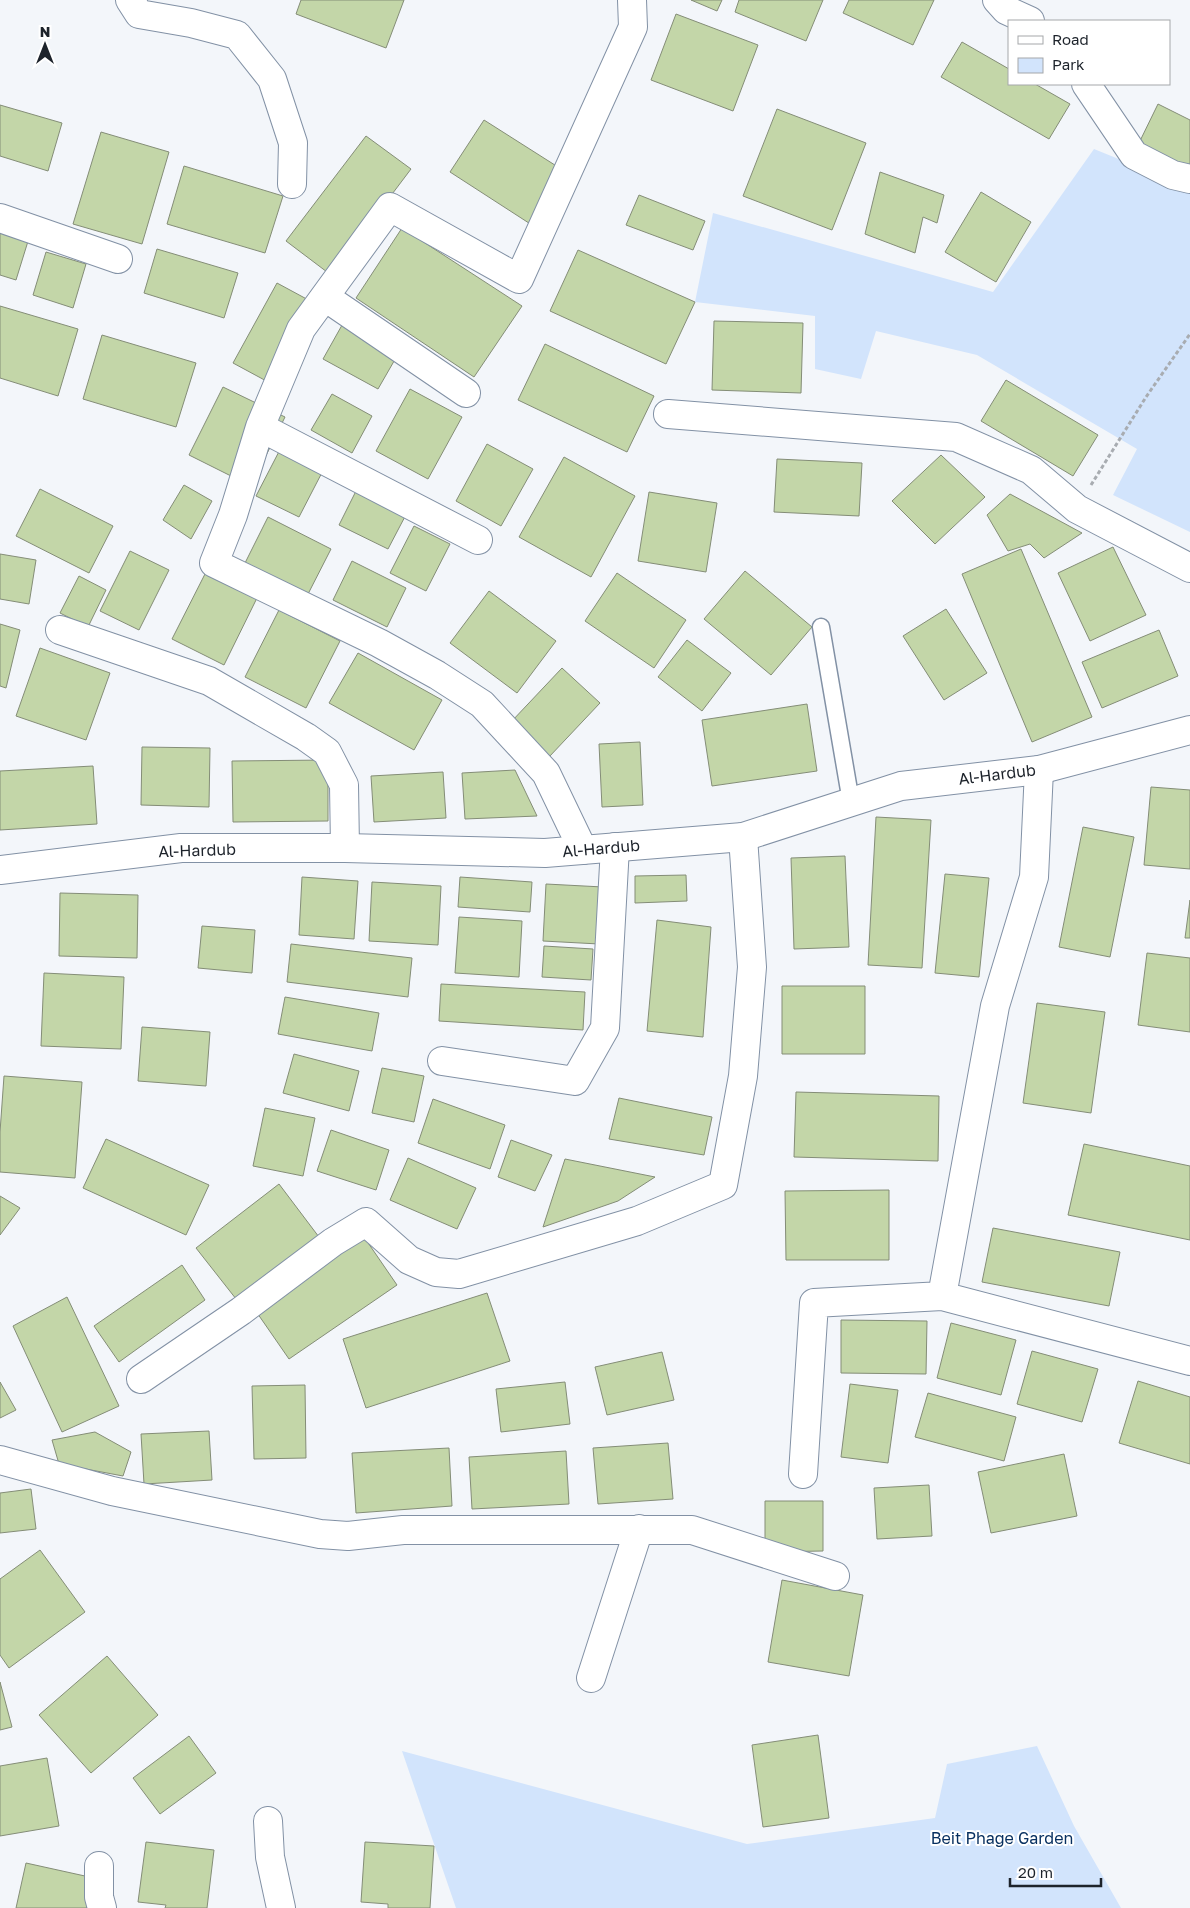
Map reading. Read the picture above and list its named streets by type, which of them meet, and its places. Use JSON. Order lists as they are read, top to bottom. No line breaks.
{"streets":{"street":["Al-Hardub"]},"parks":["Beit Phage Garden"],"legend":["Road","Park"],"scale_bar":"20 m","north":"top"}
